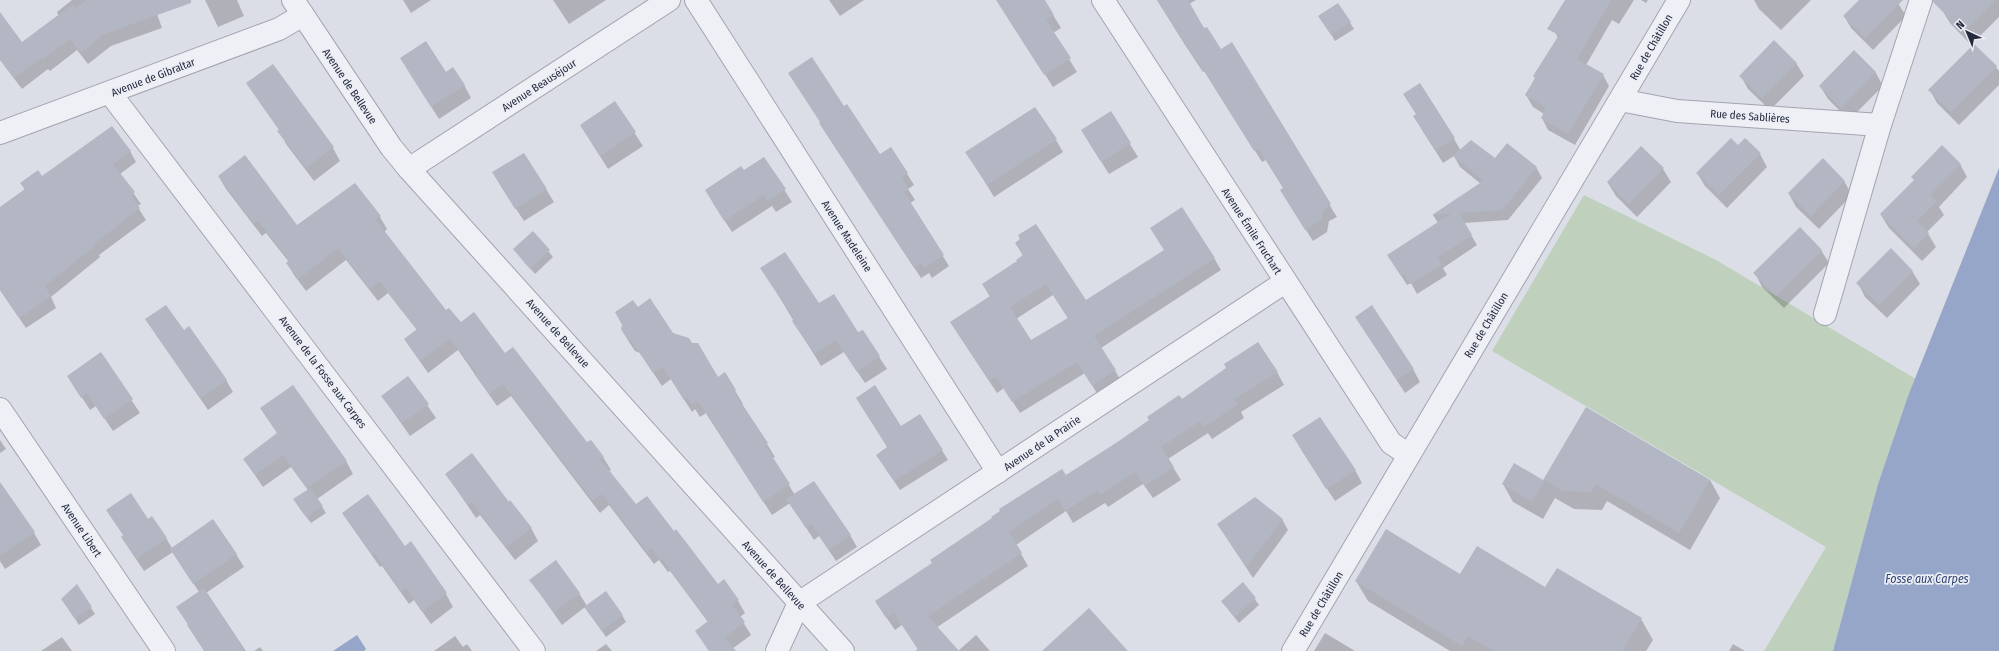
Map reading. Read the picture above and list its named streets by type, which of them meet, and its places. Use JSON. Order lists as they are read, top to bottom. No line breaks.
{"streets":{"street":["Rue de Châtillon","Avenue de Gibraltar","Avenue Beauséjour","Avenue de Bellevue","Rue des Sablières","Avenue Émile Fruchart","Avenue Madeleine","Avenue de la Fosse aux Carpes","Avenue de la Prairie","Avenue Libert"]},"crossings":[["Rue de Châtillon","Rue des Sablières"],["Rue de Châtillon","Avenue Émile Fruchart"],["Avenue de Gibraltar","Avenue de Bellevue"],["Avenue de Gibraltar","Avenue de la Fosse aux Carpes"],["Avenue Beauséjour","Avenue de Bellevue"],["Avenue de Bellevue","Avenue de la Prairie"],["Avenue Émile Fruchart","Avenue de la Prairie"],["Avenue Madeleine","Avenue de la Prairie"]],"water":["Fosse aux Carpes"],"north":"top left"}
